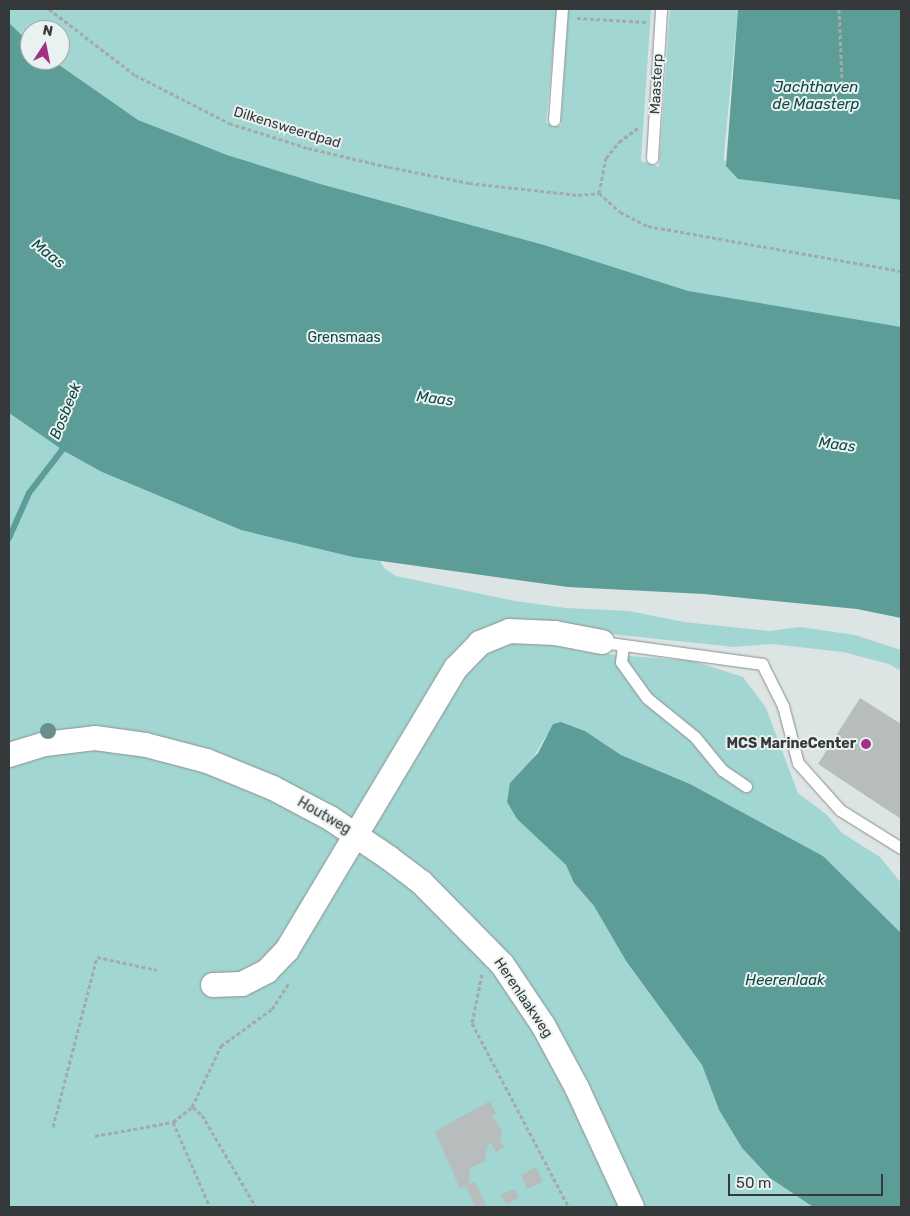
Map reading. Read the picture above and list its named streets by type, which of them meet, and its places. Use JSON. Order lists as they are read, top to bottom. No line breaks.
{"streets":{"street":["Houtweg","Herenlaakweg"],"lane":["Maasterp"],"path":["Dilkensweerdpad"]},"crossings":[["Houtweg","Herenlaakweg"]],"water":["Jachthaven de Maasterp","Maas","Bosbeek","Heerenlaak"],"parks":["Grensmaas"],"places":["MCS MarineCenter"],"scale_bar":"50 m","north":"top"}
